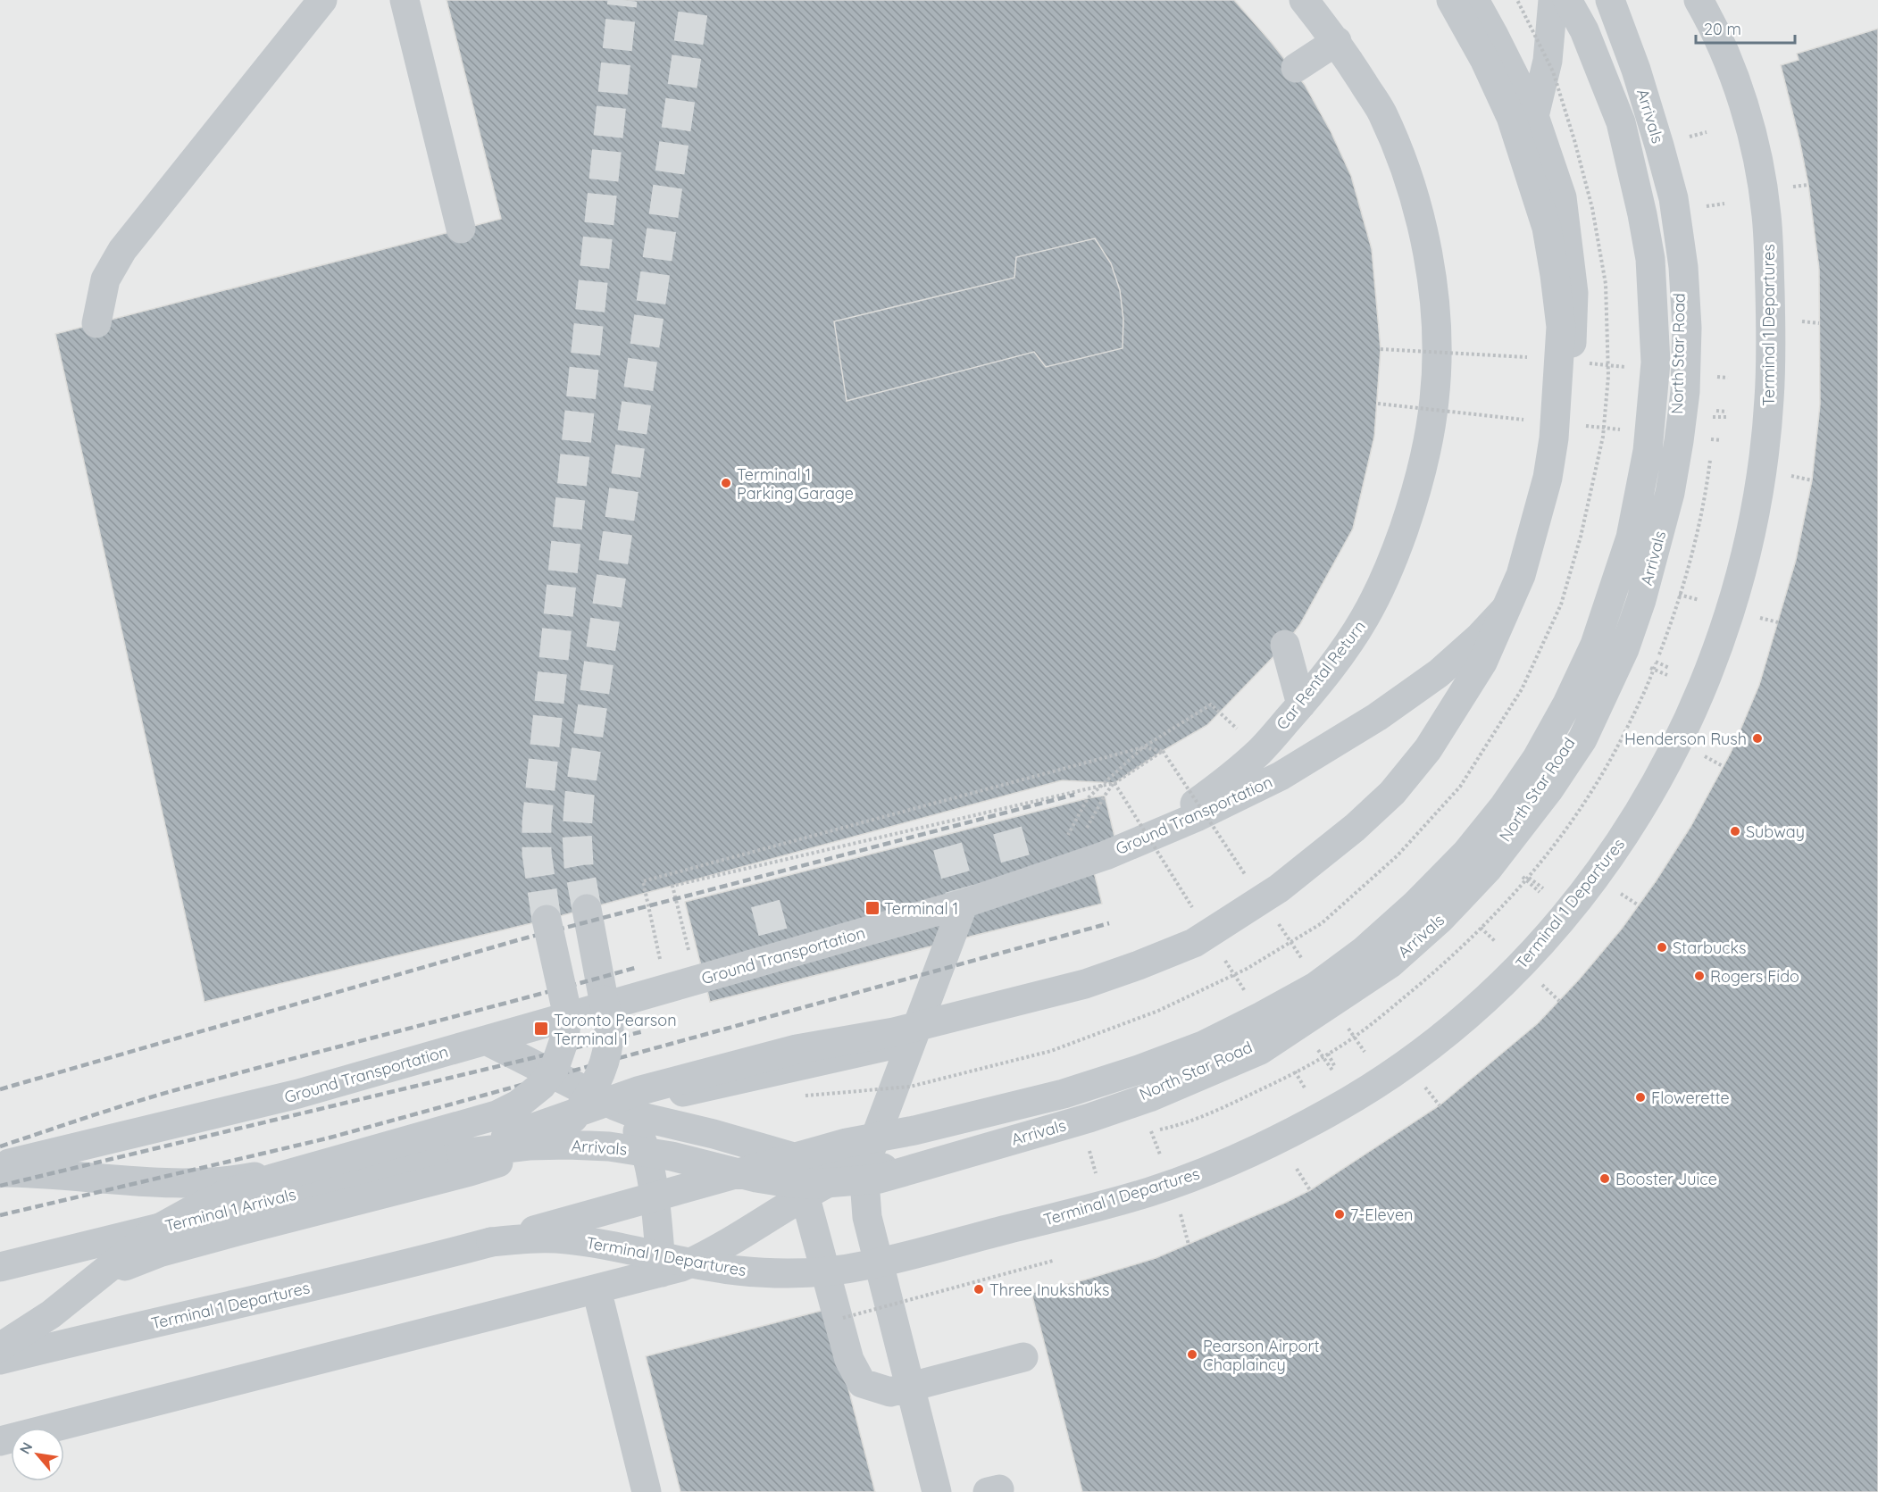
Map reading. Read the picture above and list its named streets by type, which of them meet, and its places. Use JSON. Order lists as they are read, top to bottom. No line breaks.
{"streets":{"street":["Arrivals","Terminal 1 Departures","North Star Road","Car Rental Return","Ground Transportation","Terminal 1 Arrivals"]},"crossings":[["Arrivals","Terminal 1 Arrivals"],["Car Rental Return","Ground Transportation"]],"places":{"other":["Terminal 1 Parking Garage","Henderson Rush","Subway","Starbucks","Rogers Fido","Flowerette","Booster Juice","7-Eleven","Three Inukshuks","Pearson Airport Chaplaincy"],"transit":["Terminal 1","Toronto Pearson Terminal 1"]},"scale_bar":"20 m","north":"top left"}
